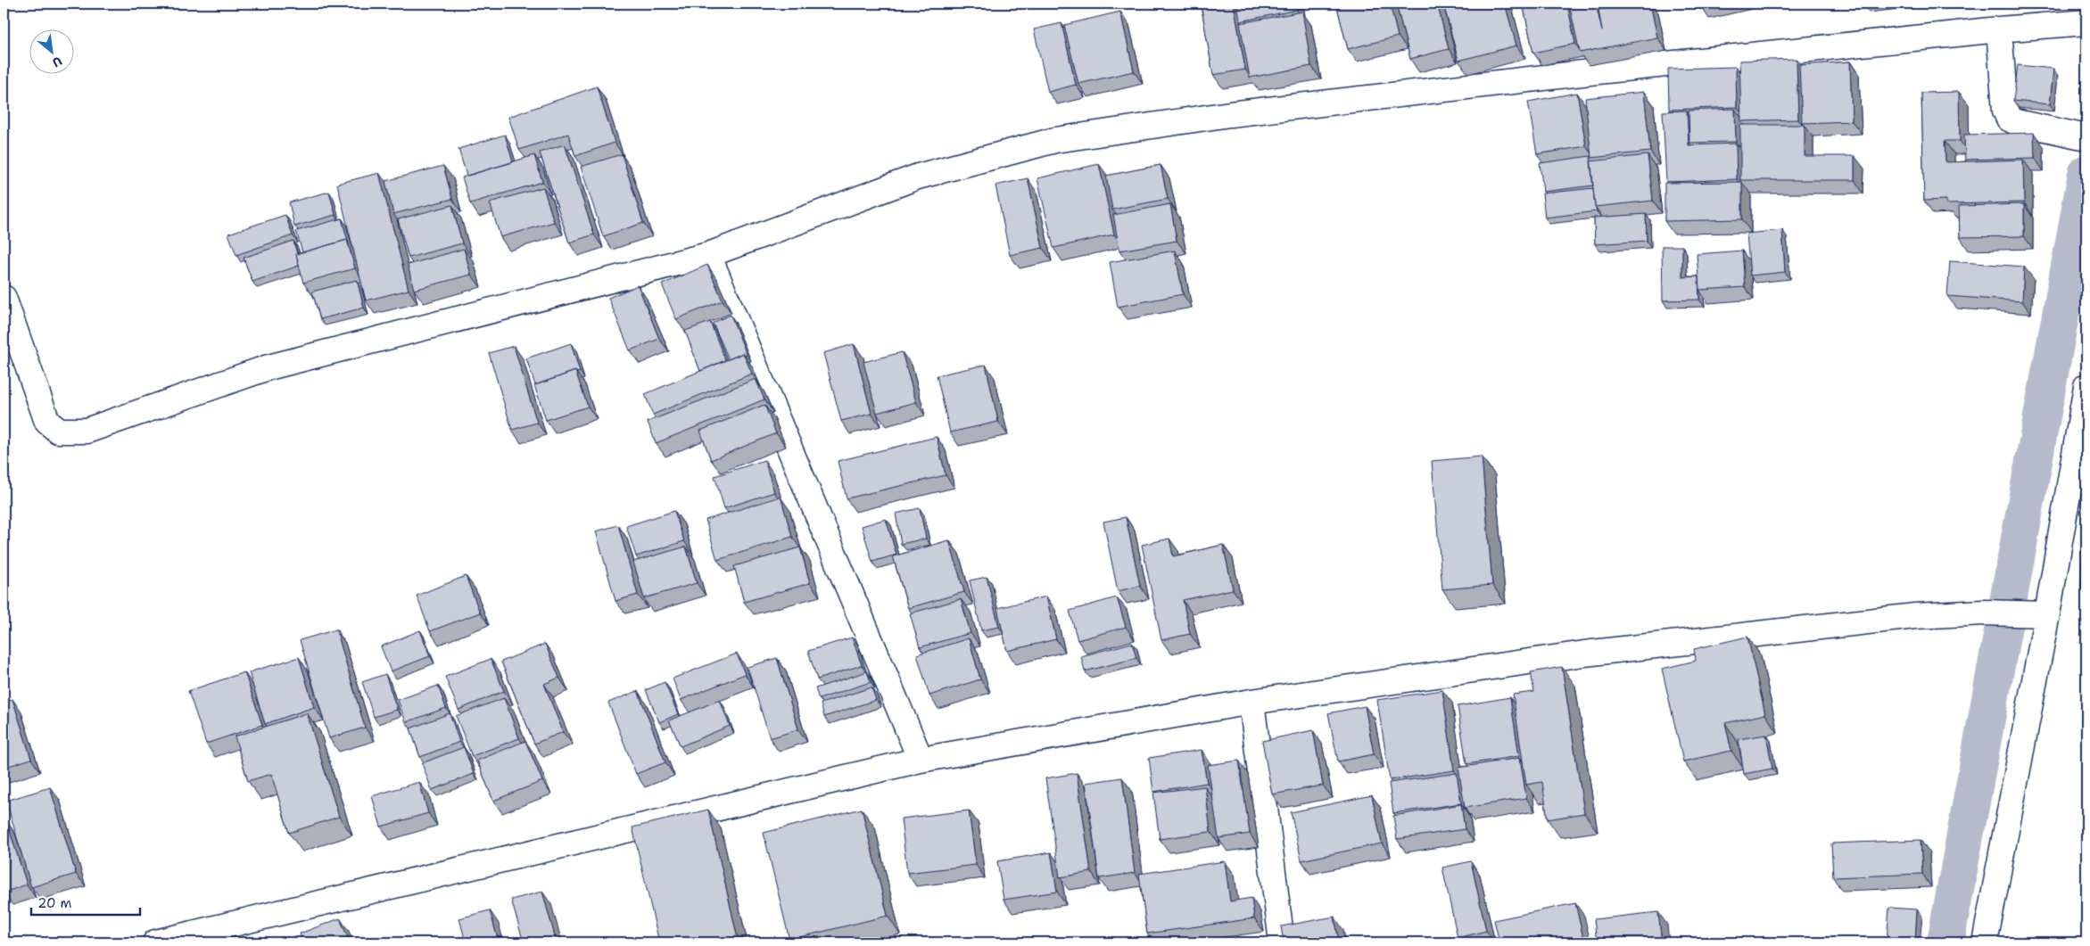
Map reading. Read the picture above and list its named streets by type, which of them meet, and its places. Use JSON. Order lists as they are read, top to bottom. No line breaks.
{"scale_bar":"20 m","north":"bottom right"}
